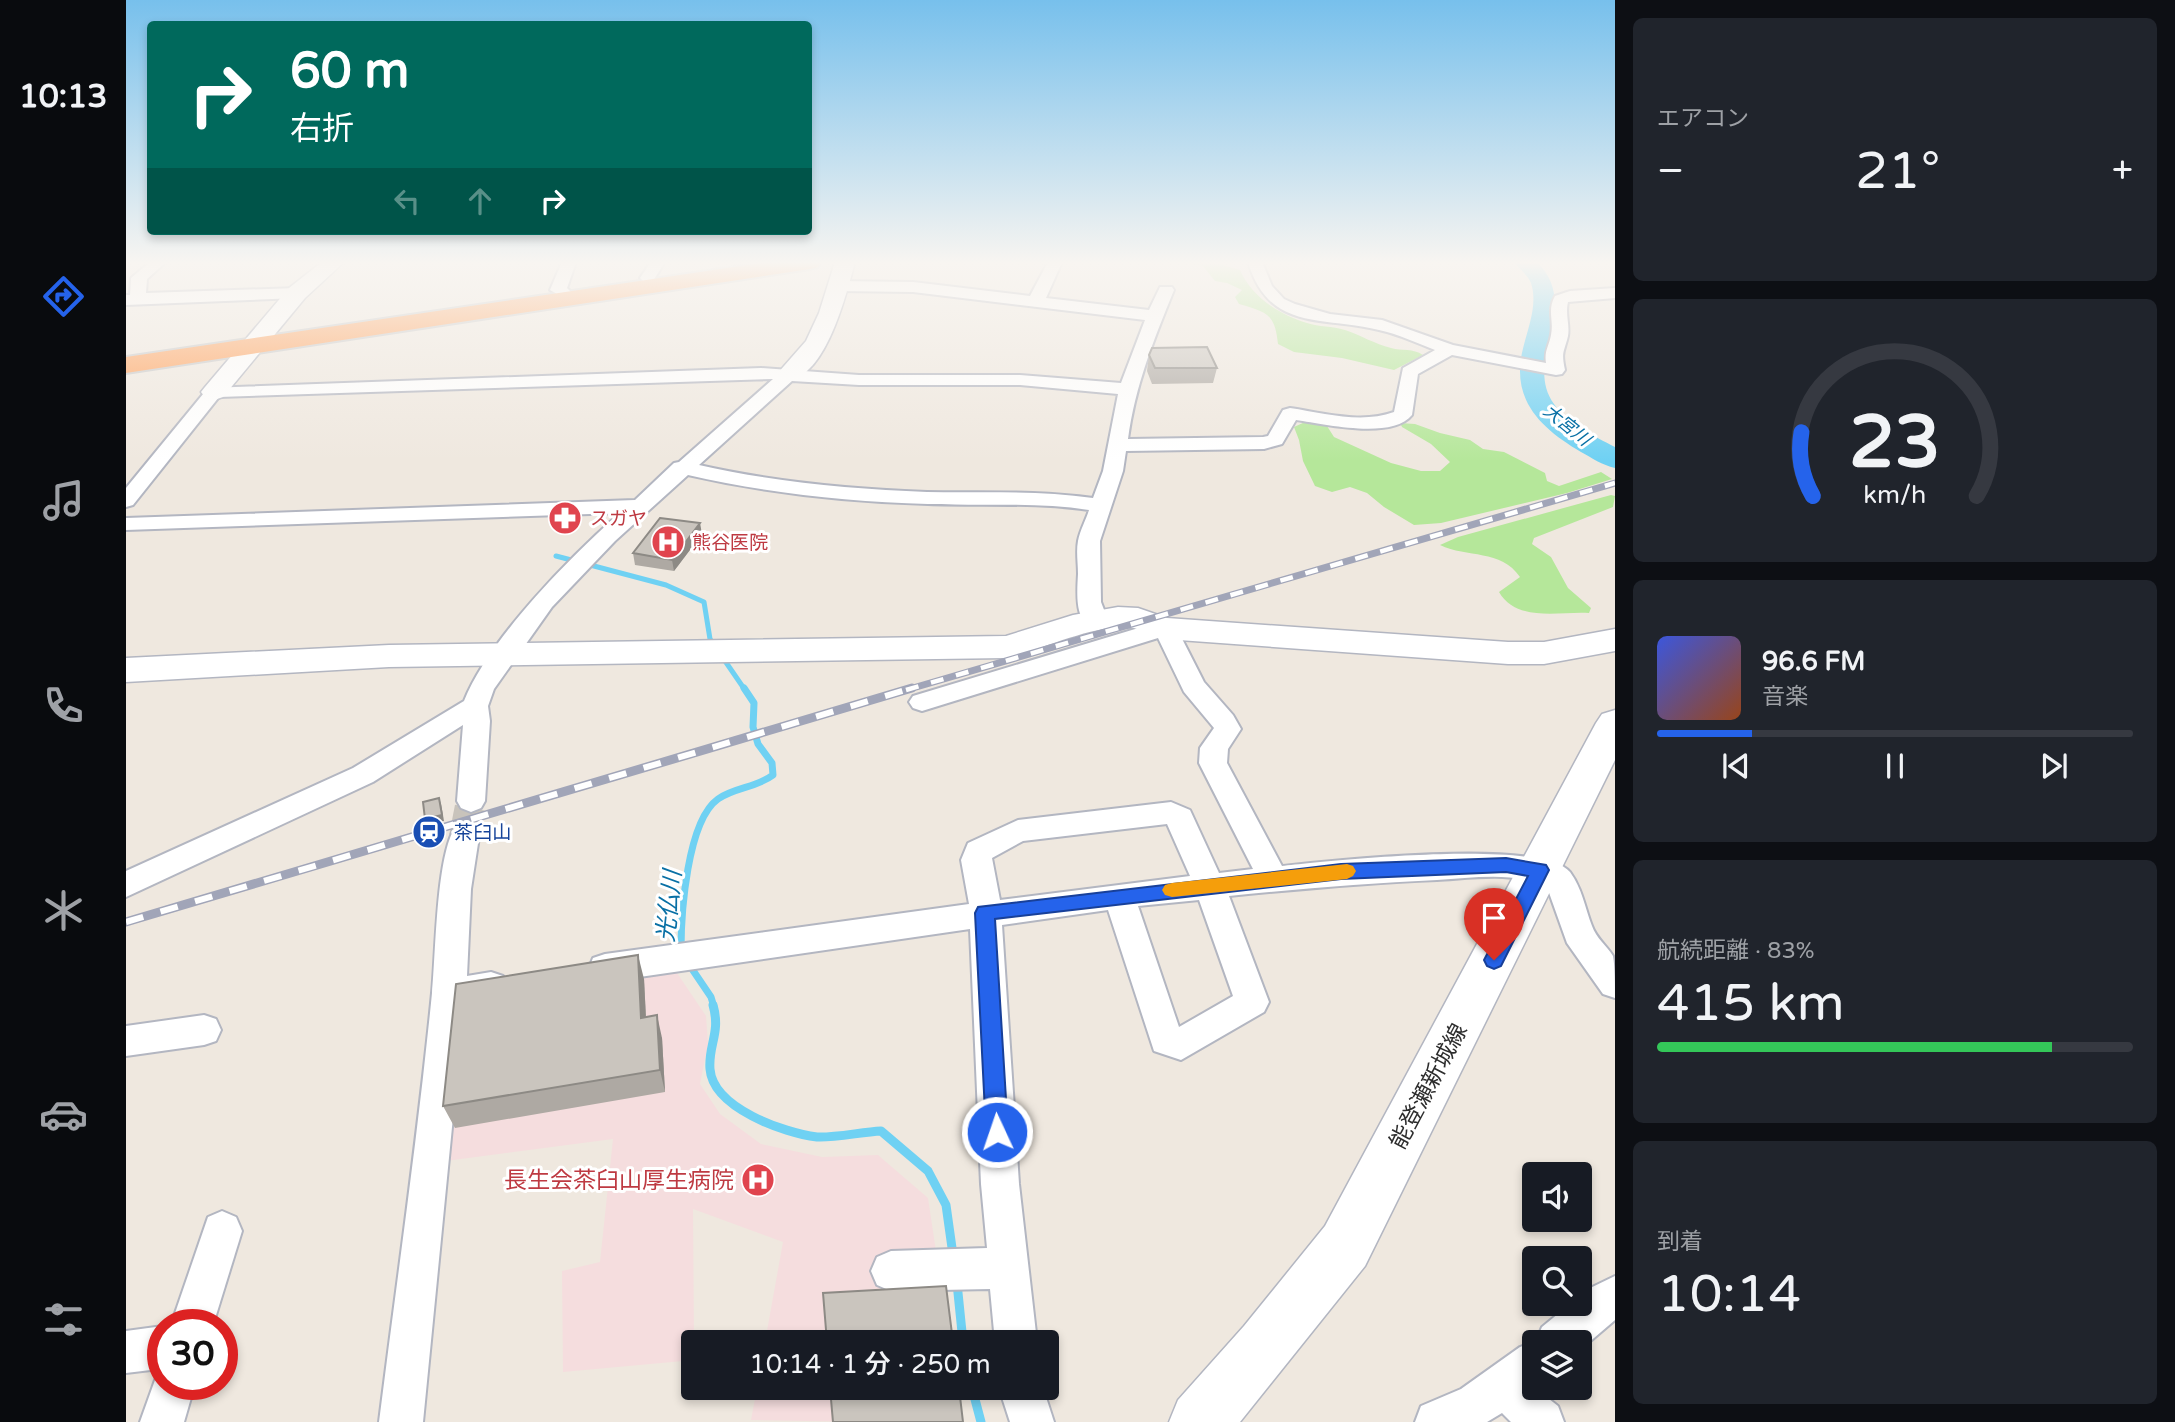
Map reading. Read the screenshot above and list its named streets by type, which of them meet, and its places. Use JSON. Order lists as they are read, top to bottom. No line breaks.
{"streets":{"street":["能登瀬新城線"]},"water":["大宮川","光仏川"],"places":{"pharmacy":["スガヤ"],"hospital":["熊谷医院","長生会茶臼山厚生病院"],"station":["茶臼山"]},"page":{"tabs":"10:13","tile":["エアコン",["航続距離 · 83%","415 km"],["到着","10:14"]],"turn":["60 m","右折"],"heat":["−","21°","+"],"song":["96.6 FM","音楽"],"limit":"30","trip":"10:14 · 1 分 · 250 m","gauge":["23","km/h"]}}
